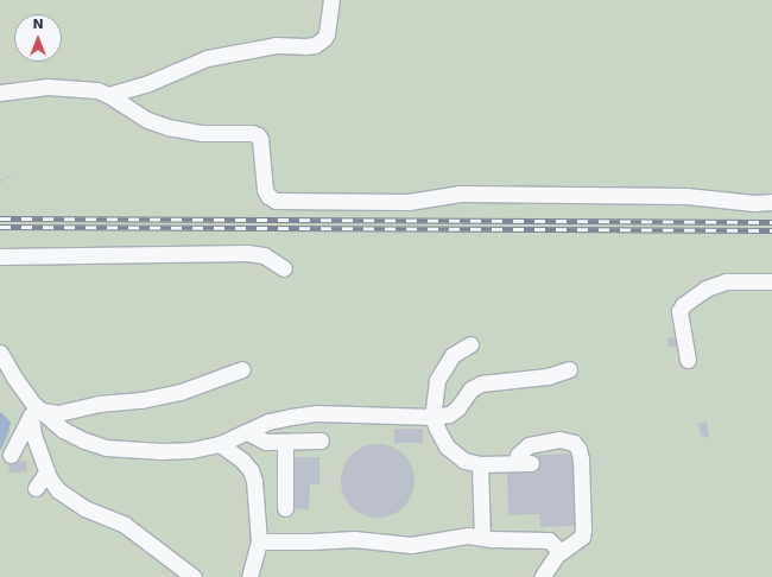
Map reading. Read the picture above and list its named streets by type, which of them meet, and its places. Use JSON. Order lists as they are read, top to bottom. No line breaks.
{"north":"top"}
